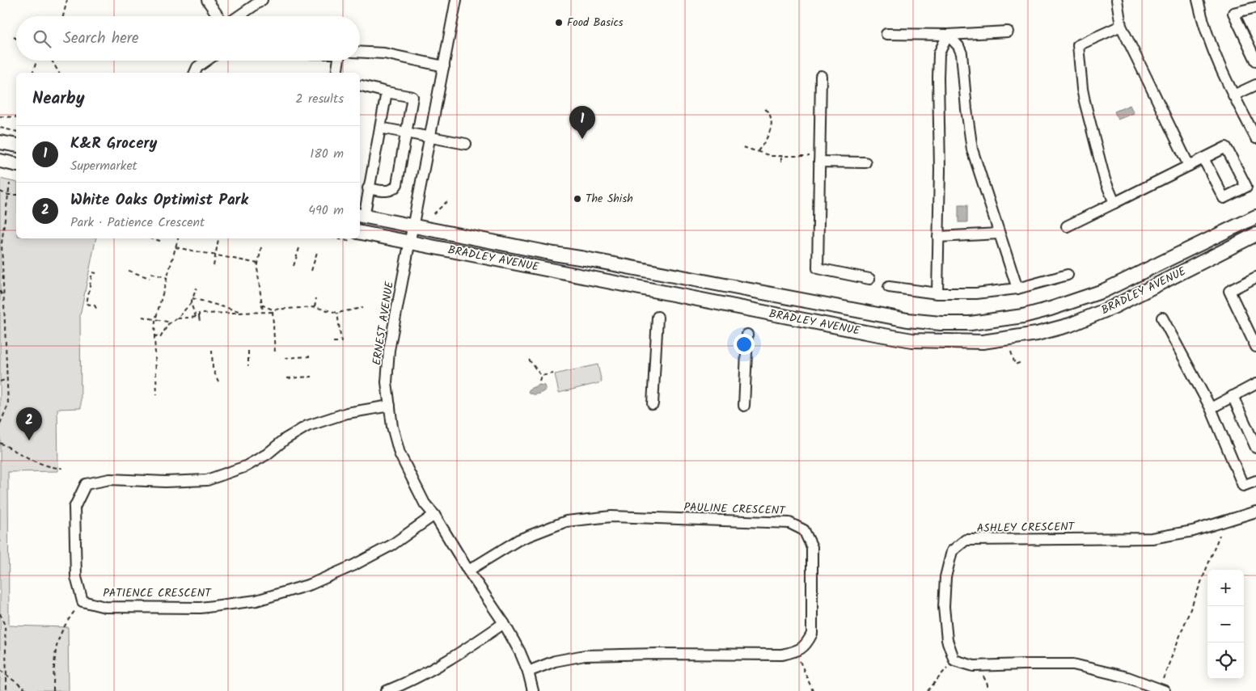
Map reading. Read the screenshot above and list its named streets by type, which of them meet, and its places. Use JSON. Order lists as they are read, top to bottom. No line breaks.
{"streets":{"main road":["BRADLEY AVENUE"],"street":["ERNEST AVENUE","PAULINE CRESCENT","ASHLEY CRESCENT","PATIENCE CRESCENT"]},"crossings":[["BRADLEY AVENUE","ERNEST AVENUE"],["ERNEST AVENUE","PAULINE CRESCENT"],["ERNEST AVENUE","PATIENCE CRESCENT"]],"places":["Food Basics","The Shish"],"page":{"search":"Search here","heading":["Nearby","2 results"],"pins":["1","2"],"list":[{"mark":"1","name":"K&R Grocery","note":"Supermarket","value":"180 m"},{"mark":"2","name":"White Oaks Optimist Park","note":"Park · Patience Crescent","value":"490 m"}],"map_buttons":["+","−"]}}
